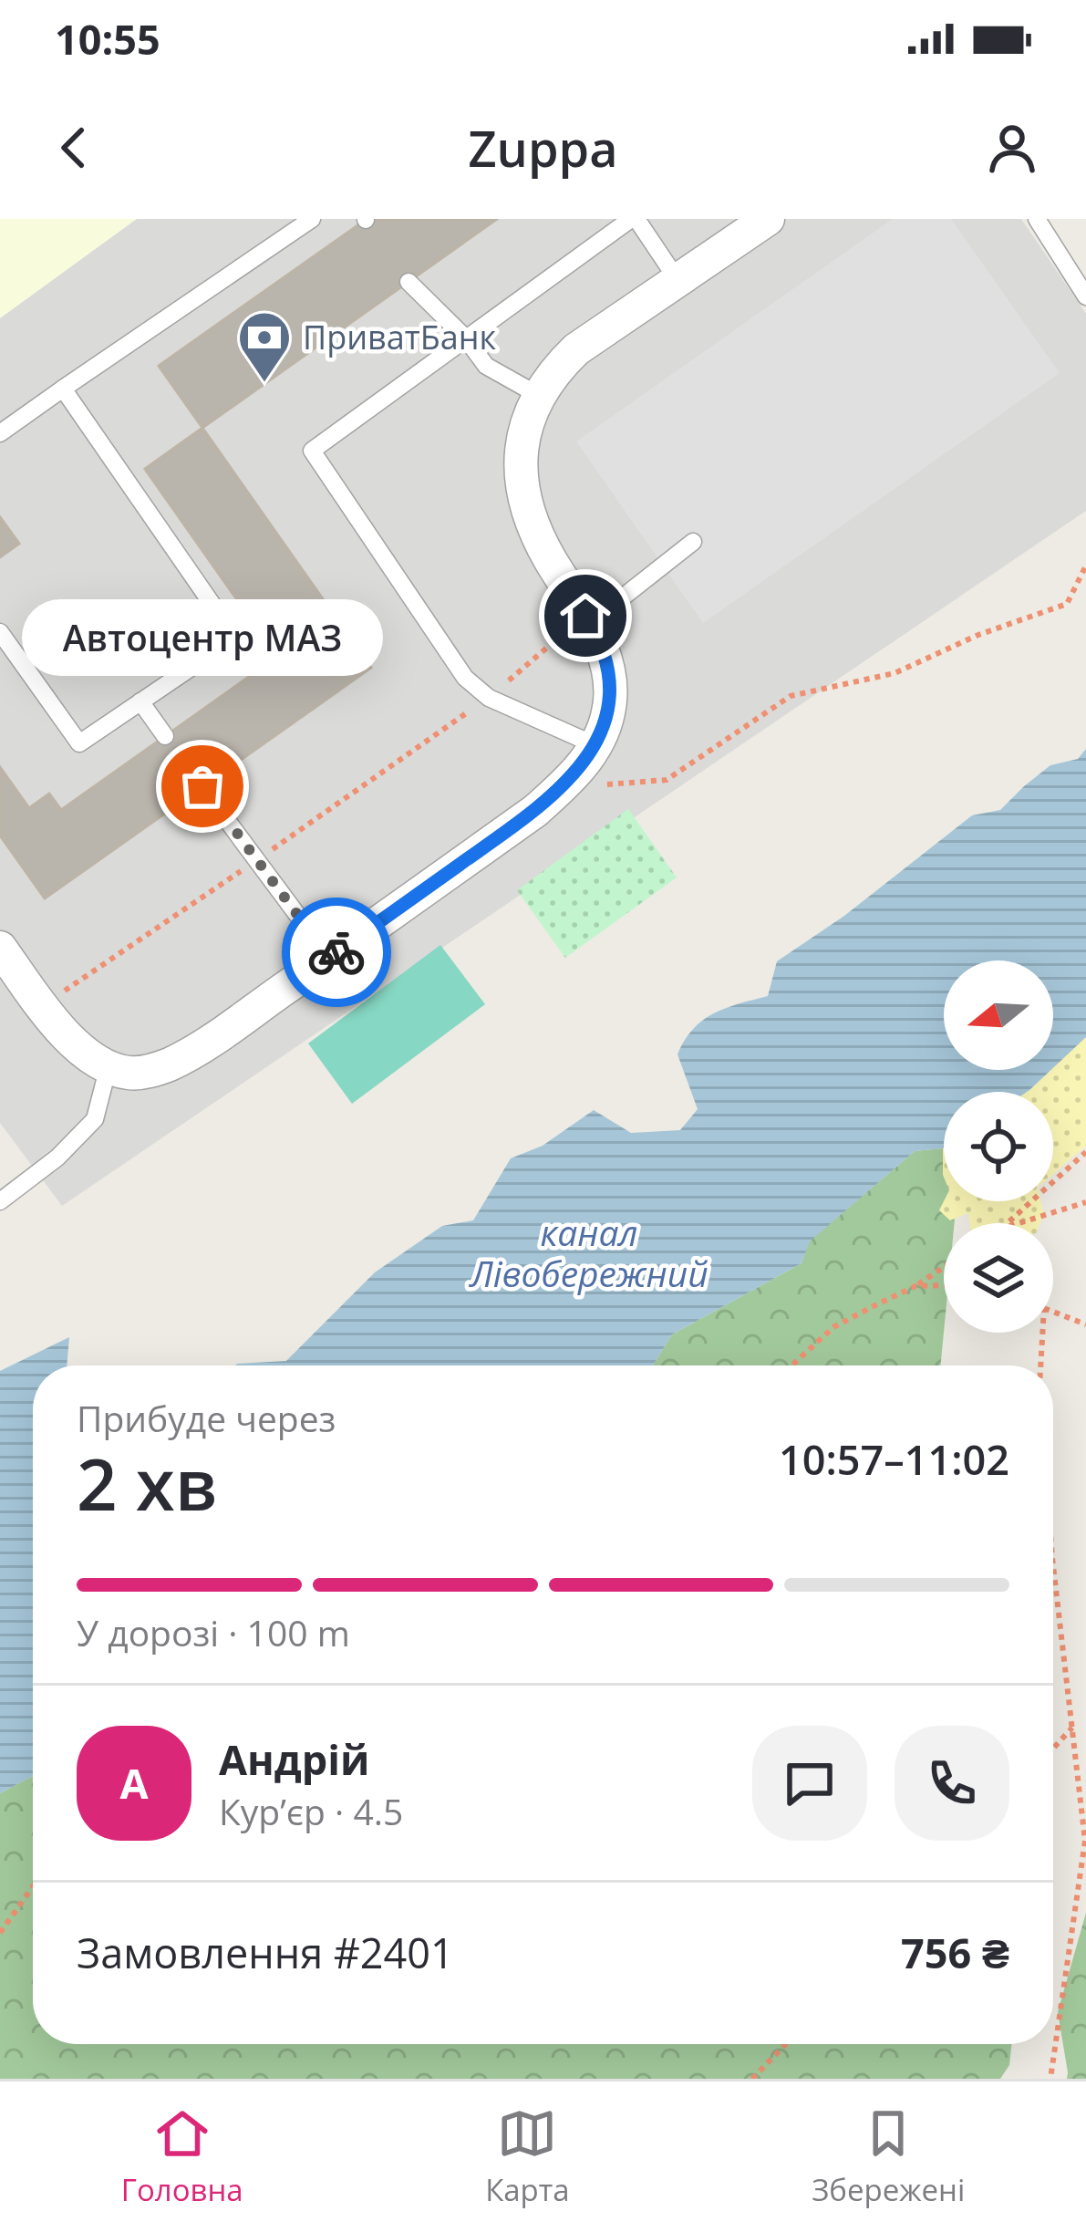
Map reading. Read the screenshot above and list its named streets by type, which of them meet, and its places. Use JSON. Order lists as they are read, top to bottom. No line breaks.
{"water":["канал Лівобережний"],"places":{"bank":["ПриватБанк"],"other":["Автоцентр МАЗ"]},"north":"left","page":{"status":"10:55","header":"Zuppa","bubble":"Автоцентр МАЗ","heading":["2 хв","Прибуде через","10:57–11:02"],"panel":["Андрій","Кур’єр · 4.5","Замовлення #2401","756 ₴"],"bar":"У дорозі · 100 m","round":"А","tabs":["Головна","Карта","Збережені"]}}
